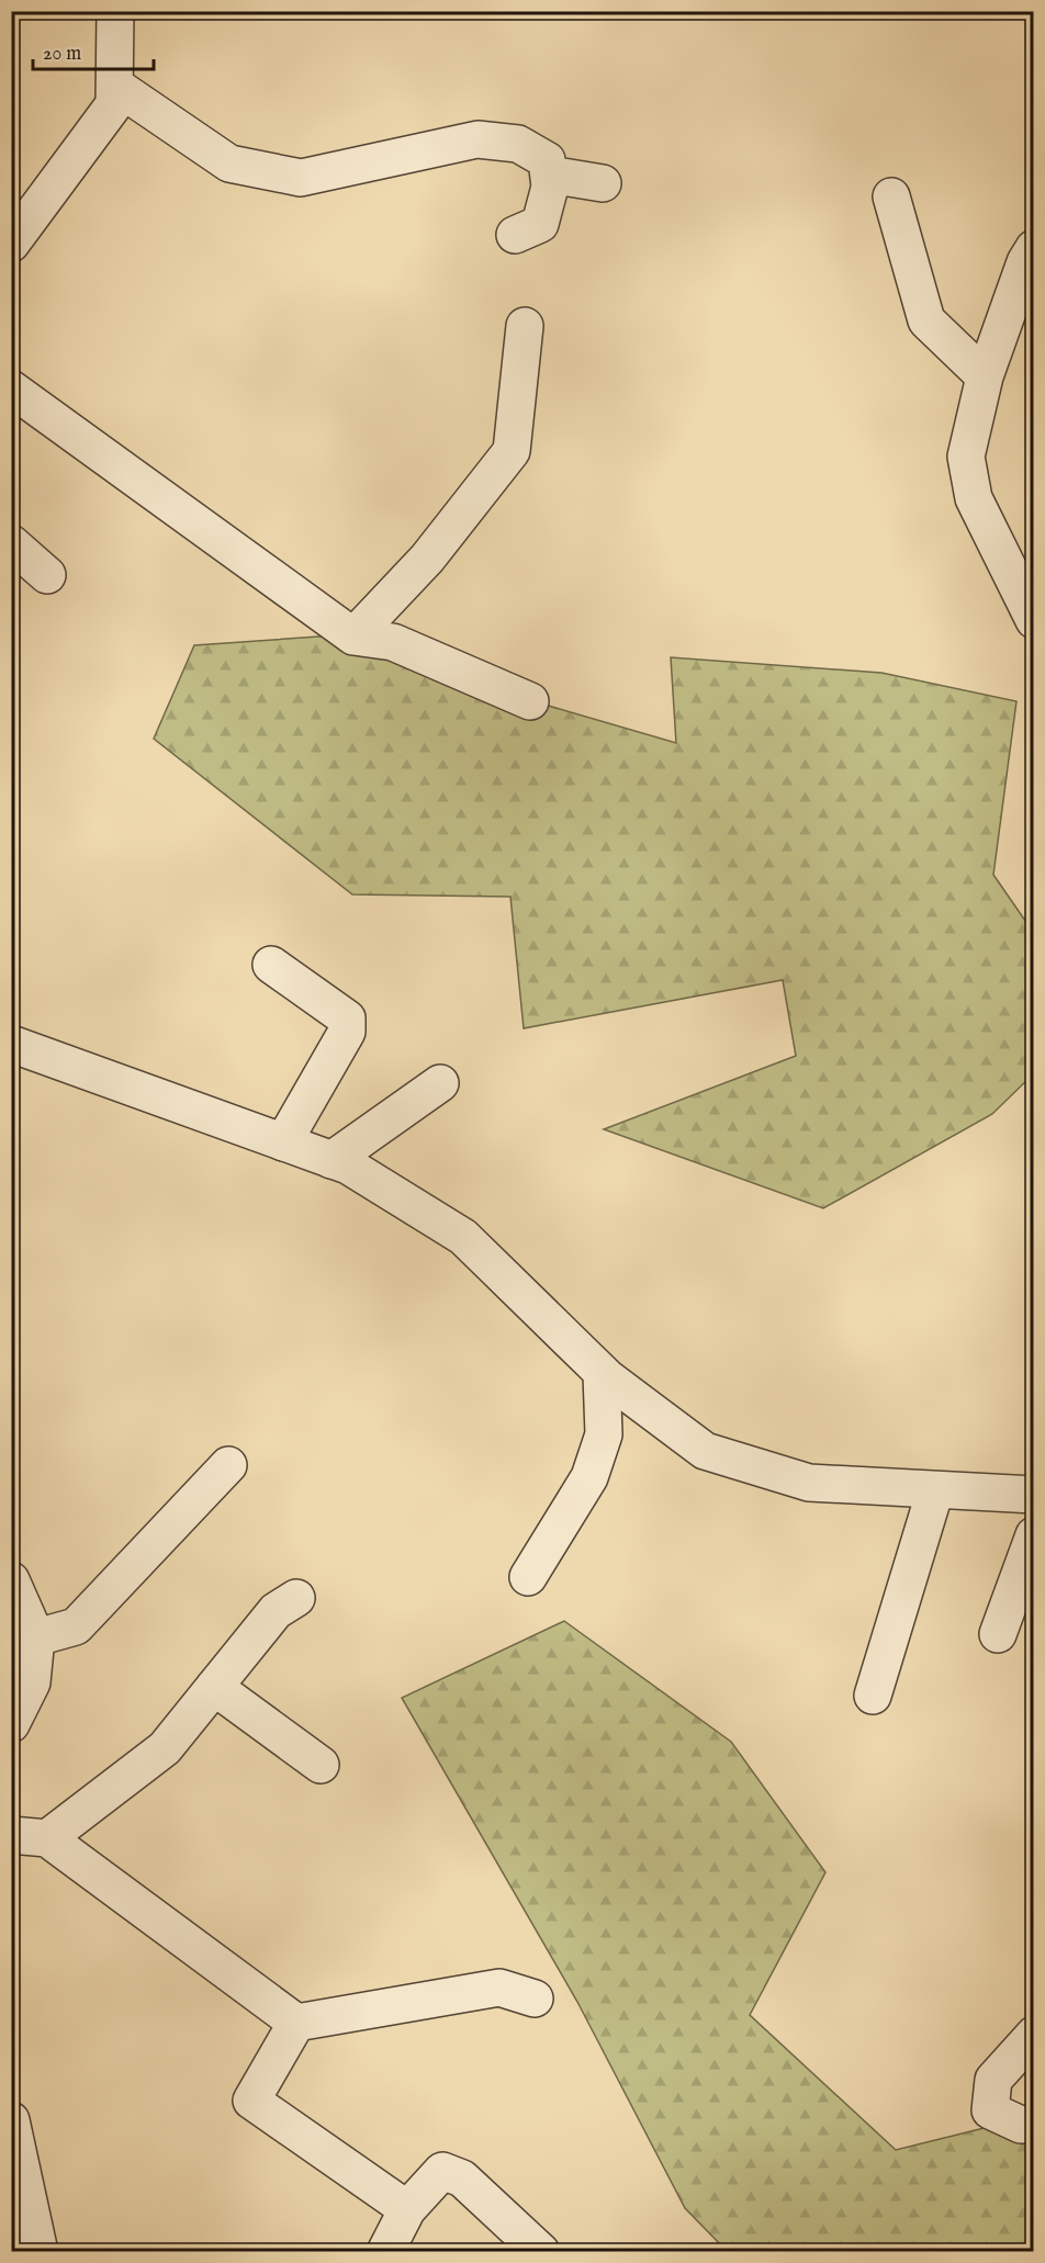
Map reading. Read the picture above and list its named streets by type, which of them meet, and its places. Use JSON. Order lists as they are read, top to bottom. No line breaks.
{"scale_bar":"20 m"}
